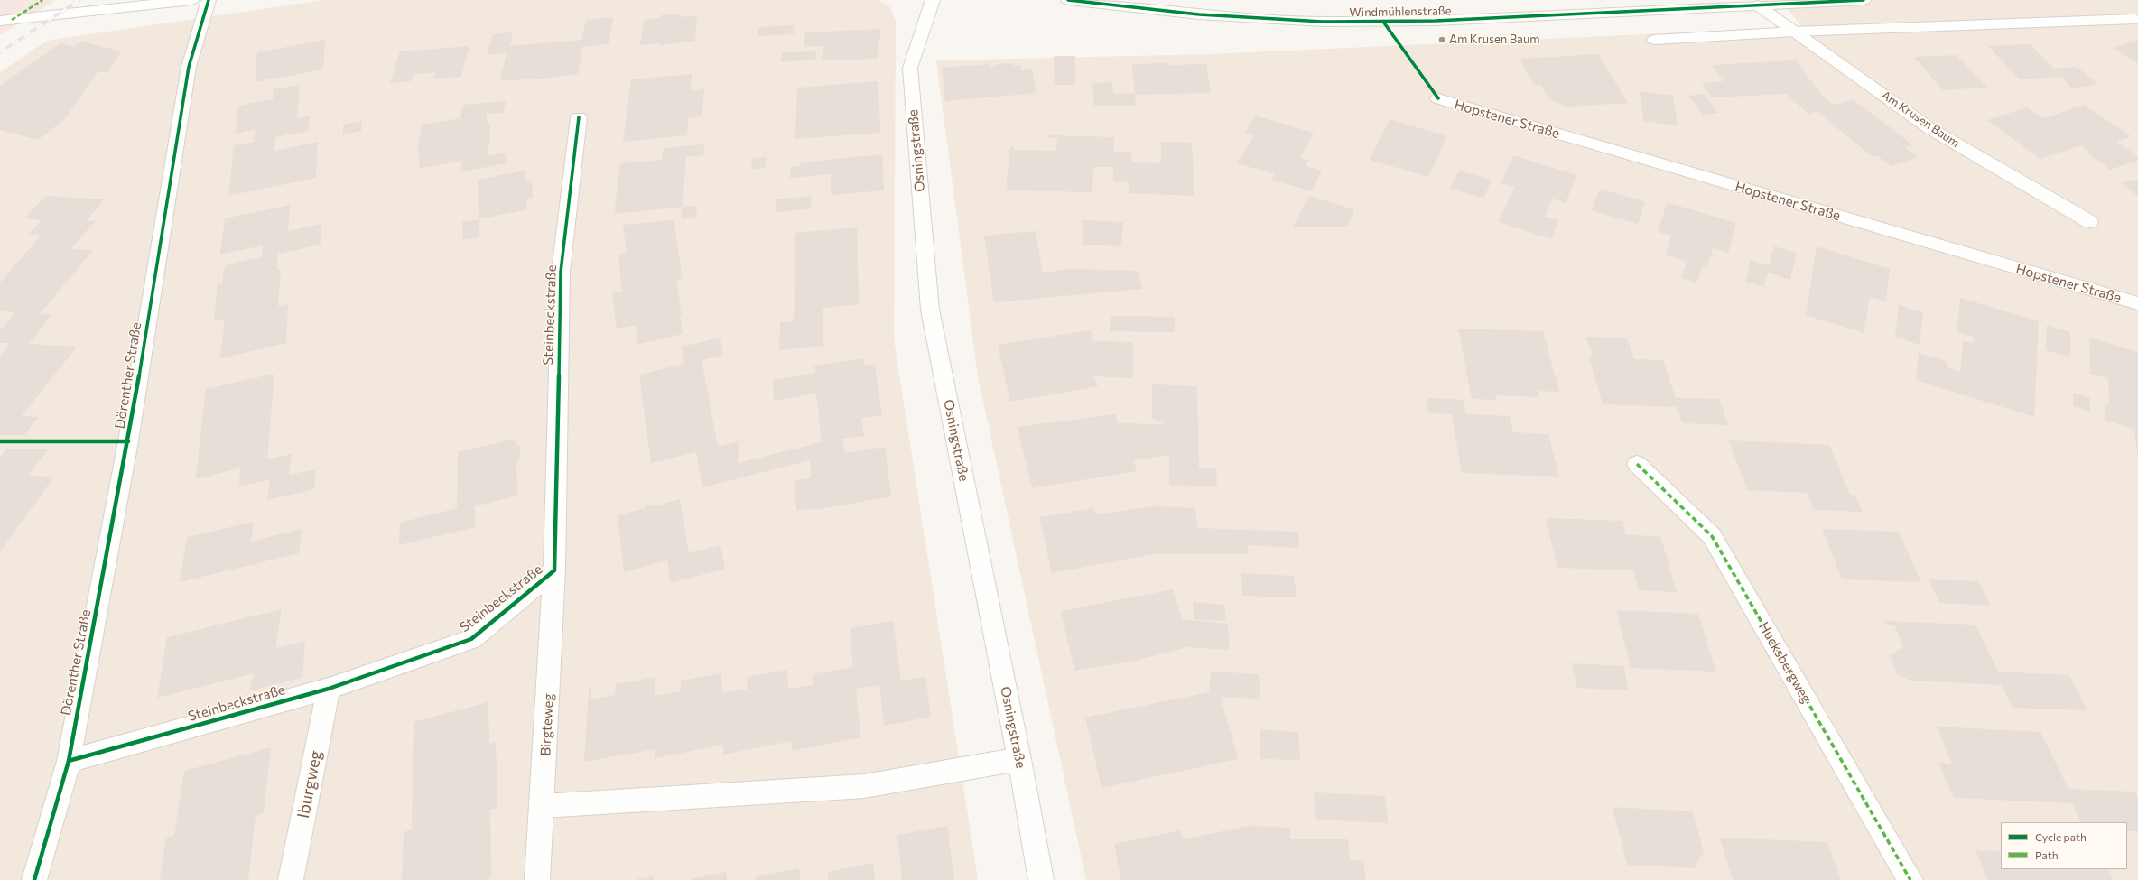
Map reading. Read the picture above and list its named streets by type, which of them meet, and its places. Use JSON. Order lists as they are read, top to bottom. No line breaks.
{"streets":{"street":["Windmühlenstraße","Hopstener Straße","Am Krusen Baum","Osningstraße","Steinbeckstraße","Dörenther Straße","Hucksbergweg","Birgteweg","Iburgweg"]},"crossings":[["Windmühlenstraße","Am Krusen Baum"],["Steinbeckstraße","Dörenther Straße"],["Steinbeckstraße","Birgteweg"],["Steinbeckstraße","Iburgweg"]],"places":["Am Krusen Baum"],"legend":["Cycle path","Path"]}
